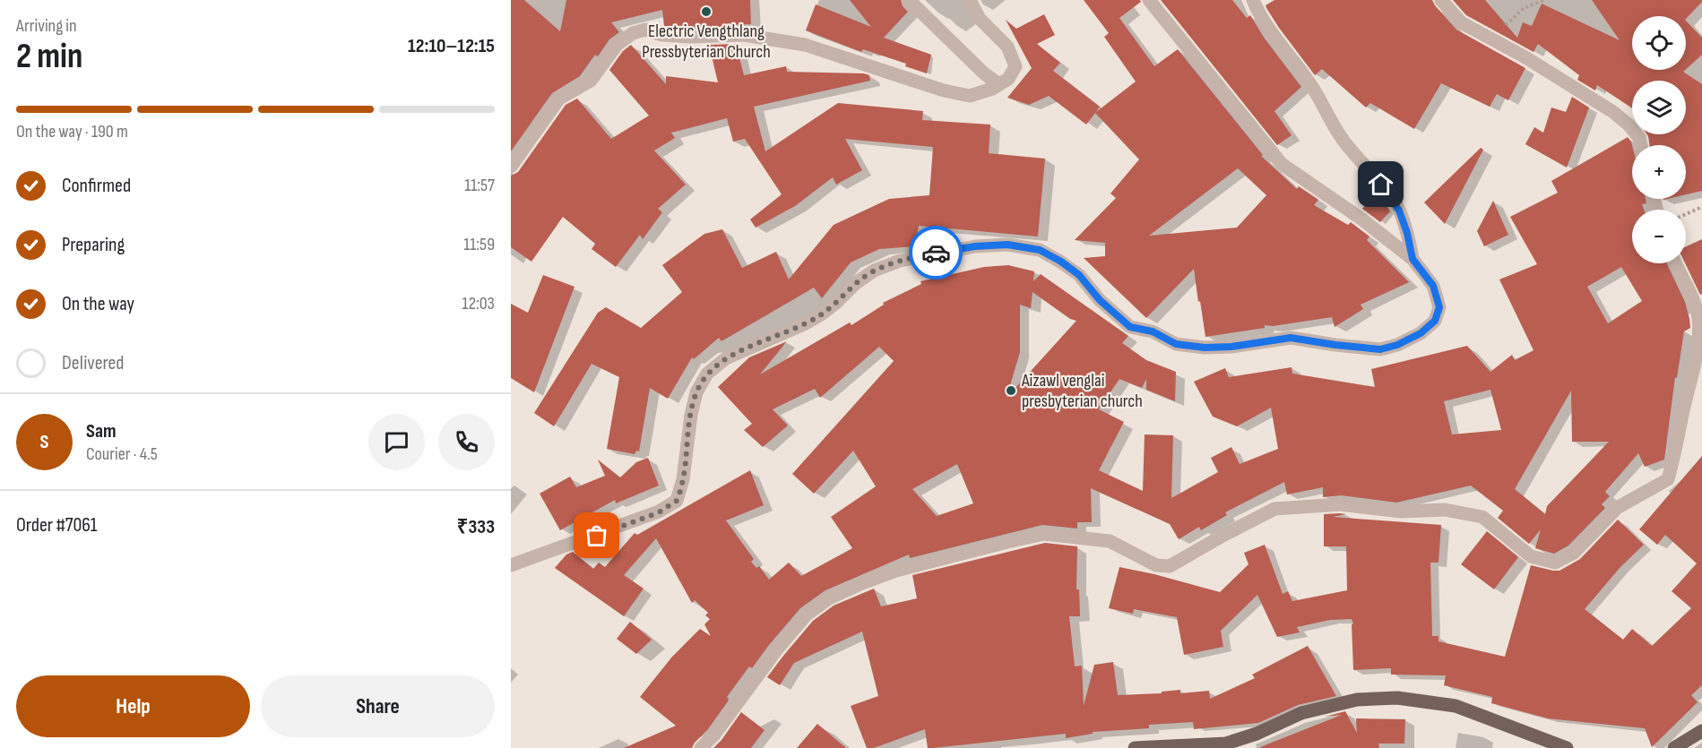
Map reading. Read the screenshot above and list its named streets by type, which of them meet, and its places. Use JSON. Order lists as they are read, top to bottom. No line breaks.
{"places":["Electric Vengthlang Pressbyterian Church","Aizawl venglai presbyterian church"],"page":{"heading":["2 min","Arriving in","12:10–12:15"],"panel":["Sam","Courier · 4.5","Order #7061","₹333"],"map_buttons":["+","−"],"bar":"On the way · 190 m","list":[["Confirmed","11:57"],["Preparing","11:59"],["On the way","12:03"],"Delivered"],"round":"S","buttons":["Help","Share"]}}
